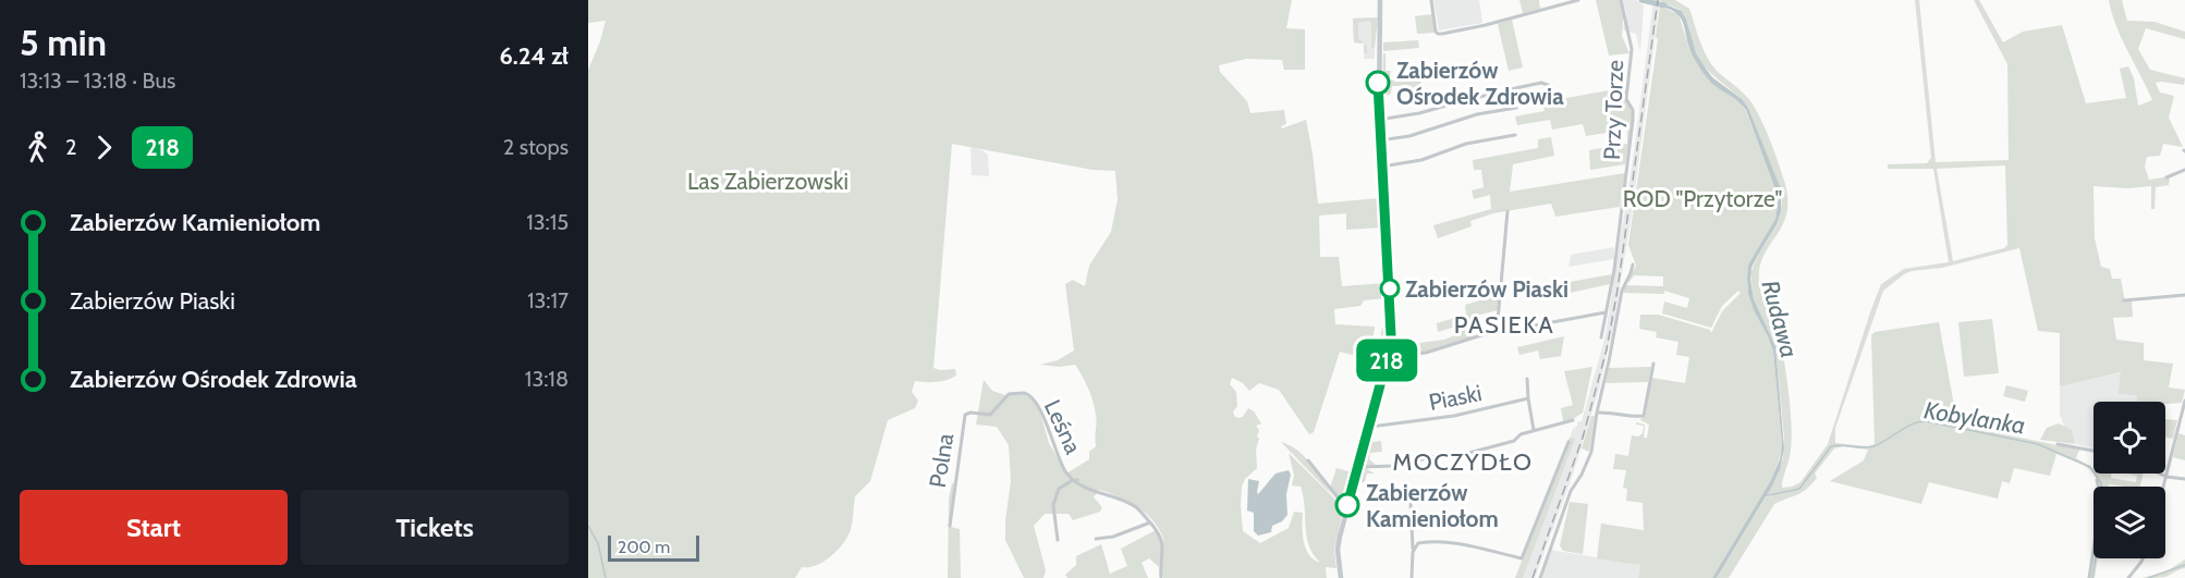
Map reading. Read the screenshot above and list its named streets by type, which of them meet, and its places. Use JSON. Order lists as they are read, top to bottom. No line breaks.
{"streets":{"street":["Przy Torze","Piaski","Leśna","Polna"]},"crossings":[["Leśna","Polna"]],"districts":["PASIEKA","MOCZYDŁO"],"water":["Rudawa","Kobylanka"],"parks":["Las Zabierzowski","ROD \"Przytorze\""],"places":["Zabierzów Ośrodek Zdrowia","Zabierzów Piaski","Zabierzów Kamieniołom"],"lines":["bus line 218"],"scale_bar":"200 m","page":{"heading":["5 min","13:13 – 13:18 · Bus","6.24 zł"],"on_map":"218","legs":["2","218","2 stops"],"list":[{"name":"Zabierzów Kamieniołom","value":"13:15"},{"name":"Zabierzów Piaski","value":"13:17"},{"name":"Zabierzów Ośrodek Zdrowia","value":"13:18"}],"buttons":["Start","Tickets"],"scale":"200 m"}}
